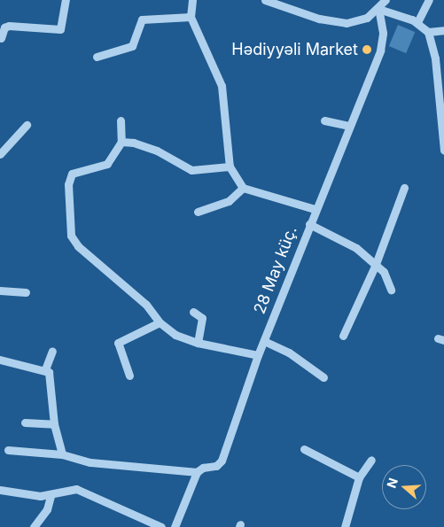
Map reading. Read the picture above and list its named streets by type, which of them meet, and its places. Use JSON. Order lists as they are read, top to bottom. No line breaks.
{"streets":{"street":["28 May küç."]},"places":["Hədiyyəli Market"],"north":"left"}
